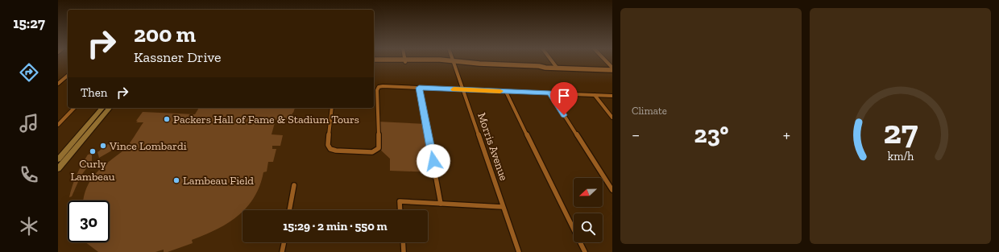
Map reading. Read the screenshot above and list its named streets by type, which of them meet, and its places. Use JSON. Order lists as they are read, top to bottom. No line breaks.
{"streets":{"street":["Morris Avenue"]},"places":["Packers Hall of Fame & Stadium Tours","Vince Lombardi","Curly Lambeau","Lambeau Field"],"north":"left","page":{"tabs":"15:27","tile":"Climate","turn":["200 m","Kassner Drive"],"then":"Then","heat":["−","23°","+"],"limit":"30","trip":"15:29 · 2 min · 550 m","gauge":["27","km/h"]}}
